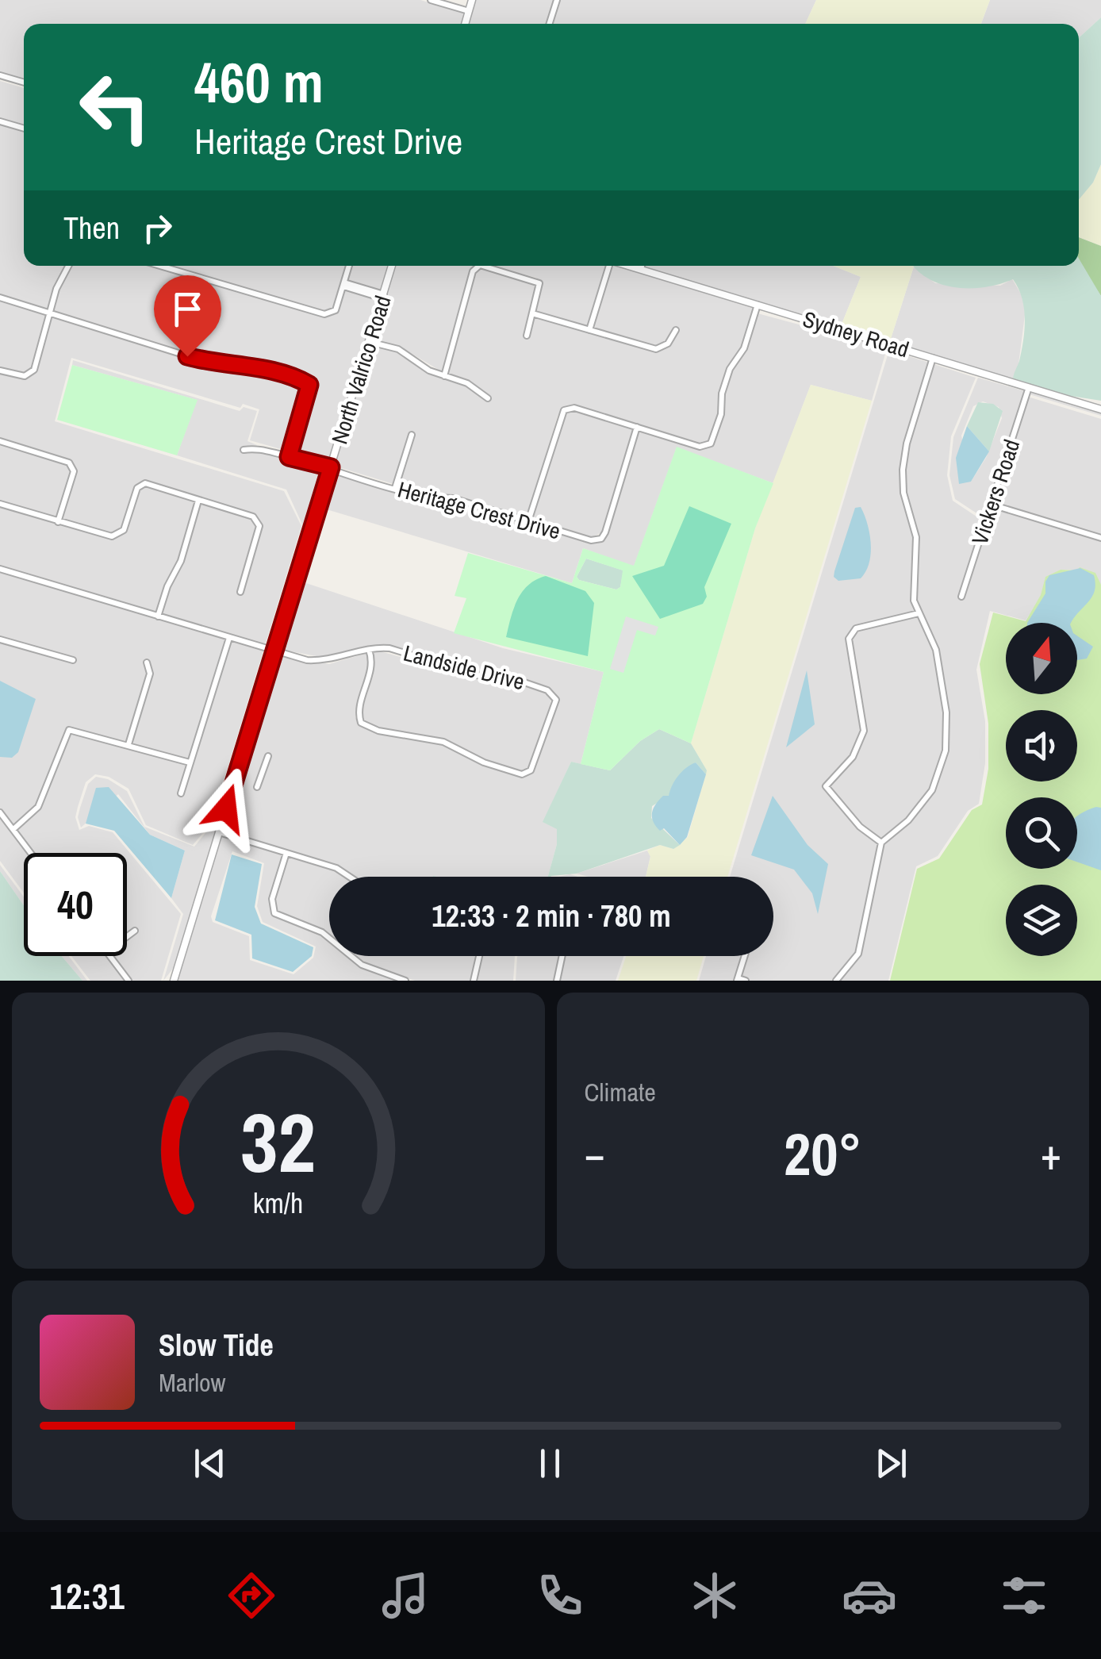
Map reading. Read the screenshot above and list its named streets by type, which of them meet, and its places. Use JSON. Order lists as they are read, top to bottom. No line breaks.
{"streets":{"street":["Sydney Road","North Valrico Road","Vickers Road","Heritage Crest Drive","Landside Drive"]},"crossings":[["Sydney Road","Vickers Road"],["North Valrico Road","Heritage Crest Drive"],["North Valrico Road","Landside Drive"]],"north":"top","page":{"turn":["460 m","Heritage Crest Drive"],"then":"Then","limit":"40","trip":"12:33 · 2 min · 780 m","tile":"Climate","heat":["−","20°","+"],"song":["Slow Tide","Marlow"],"tabs":"12:31","gauge":["32","km/h"]}}
